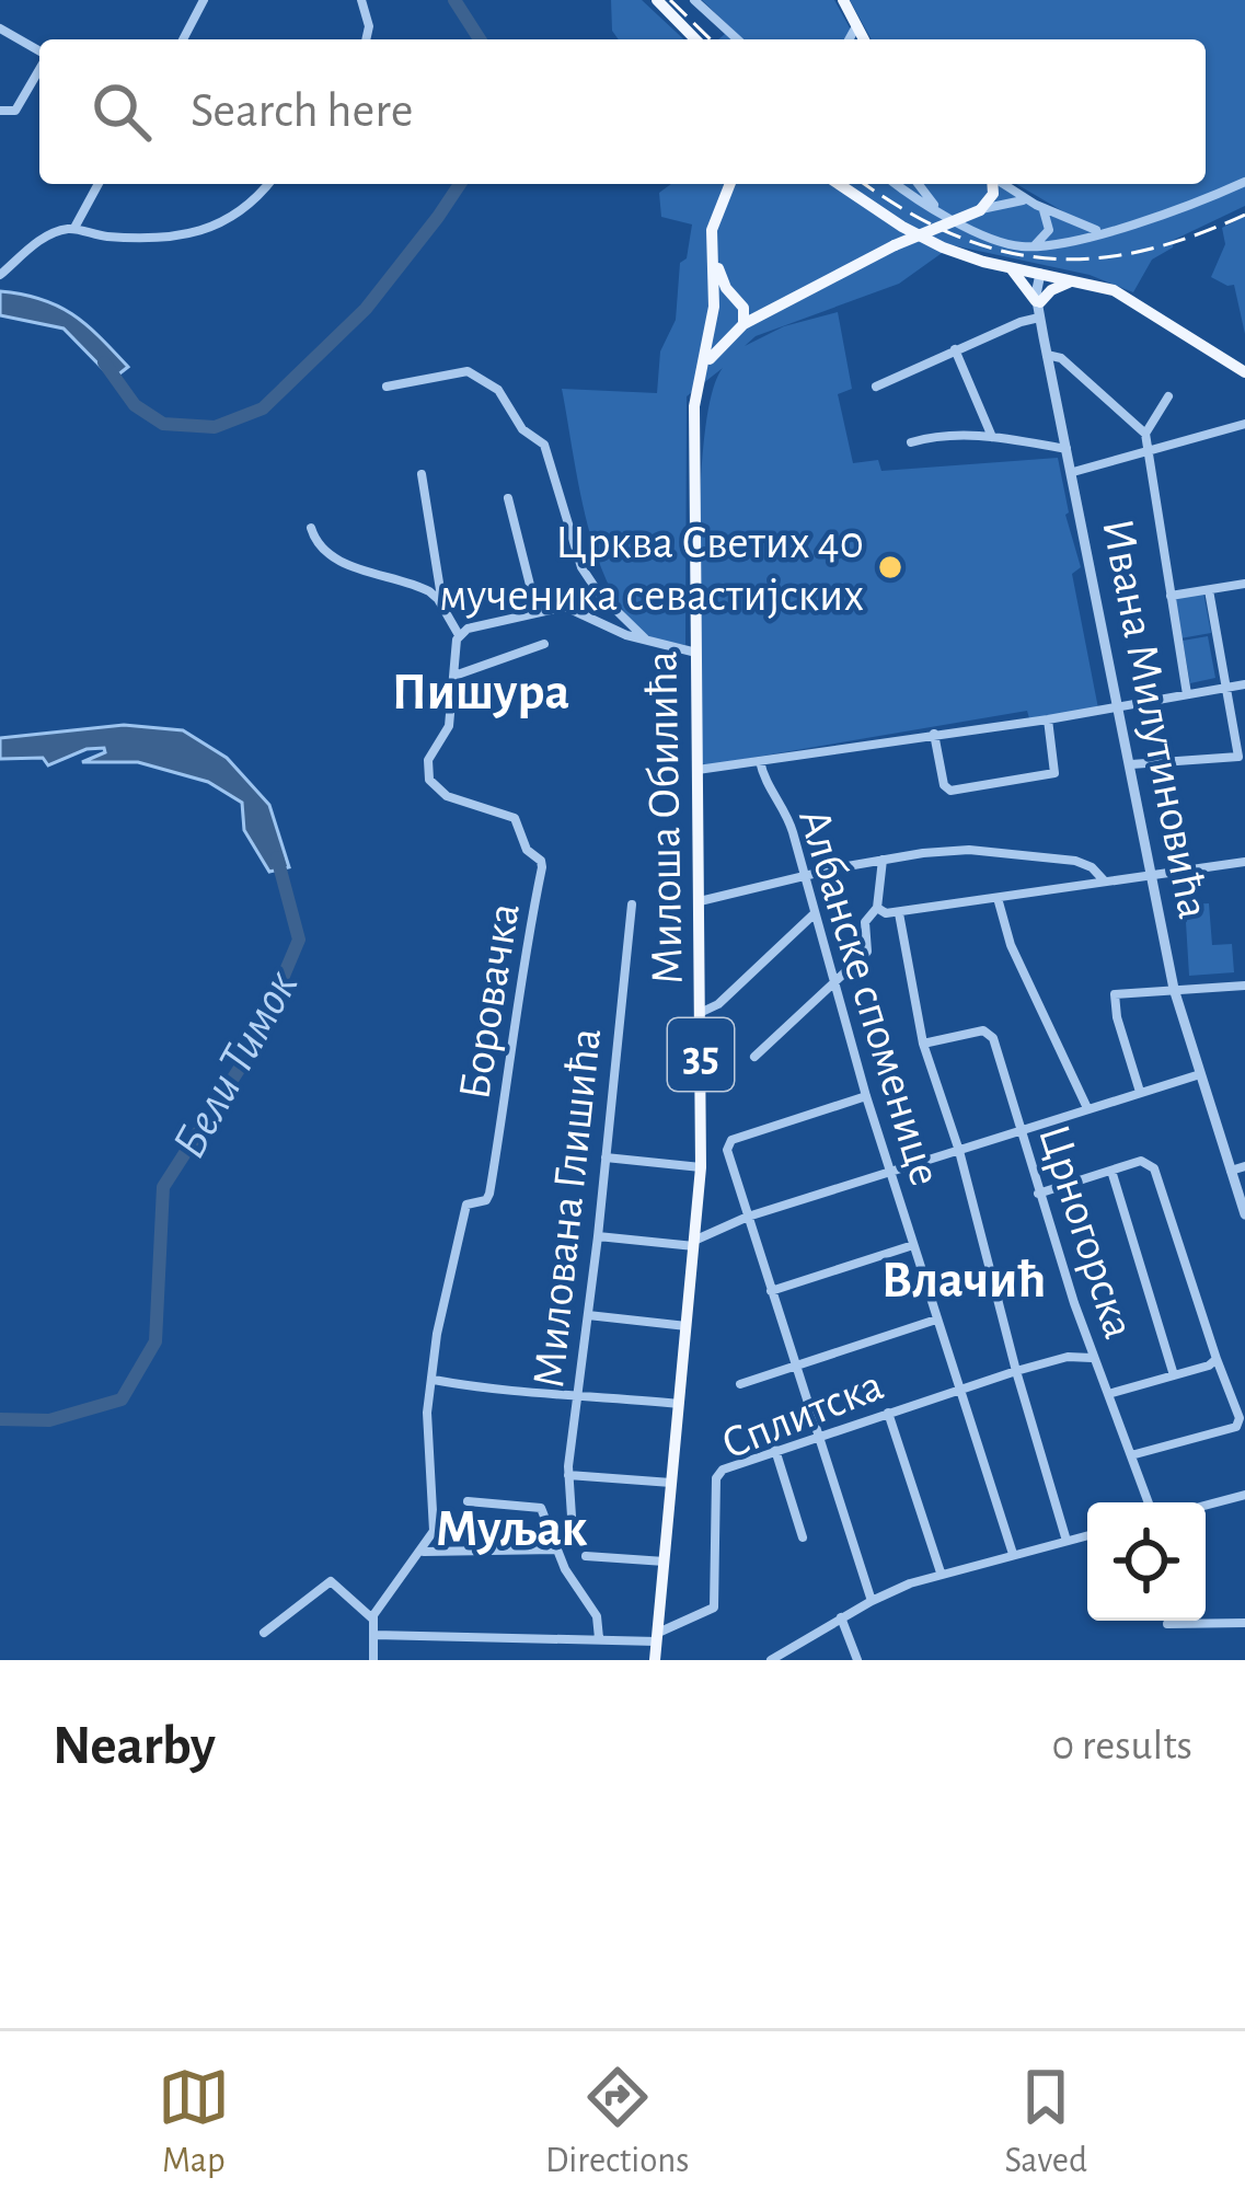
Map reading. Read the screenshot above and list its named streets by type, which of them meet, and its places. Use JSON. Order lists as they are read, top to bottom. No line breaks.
{"streets":{"main road":["Милоша Обилића","35"],"street":["Ивана Милутиновића","Албанске споменице","Боровачка","Милована Глишића","Црногорска","Сплитска"]},"crossings":[["Милоша Обилића","Сплитска"],["Албанске споменице","Сплитска"],["Црногорска","Сплитска"]],"districts":["Пишура","Влачић","Муљак"],"water":["Бели Тимок"],"places":["Црква Светих 40 мученика севастијских"],"page":{"search":"Search here","heading":["Nearby","0 results"],"nav":["Map","Directions","Saved"]}}
